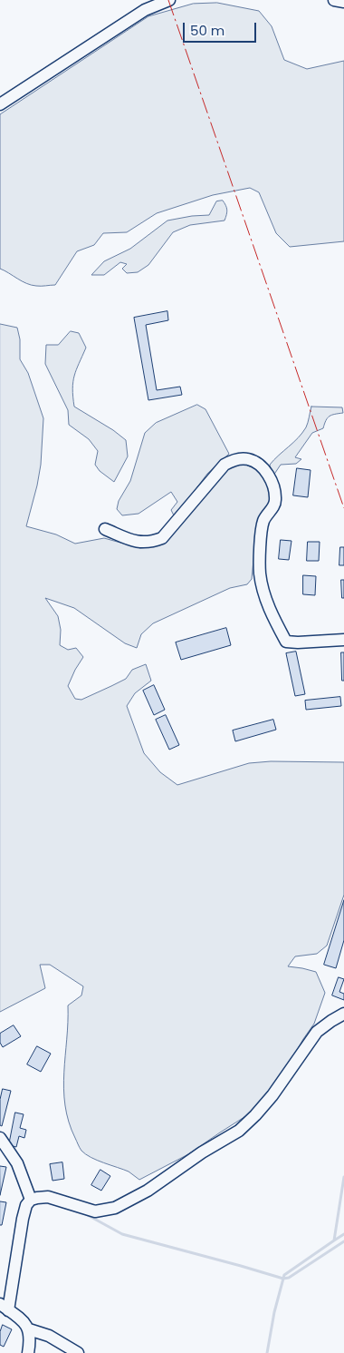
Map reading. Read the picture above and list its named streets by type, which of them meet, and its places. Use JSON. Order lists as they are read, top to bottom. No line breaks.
{"scale_bar":"50 m"}
